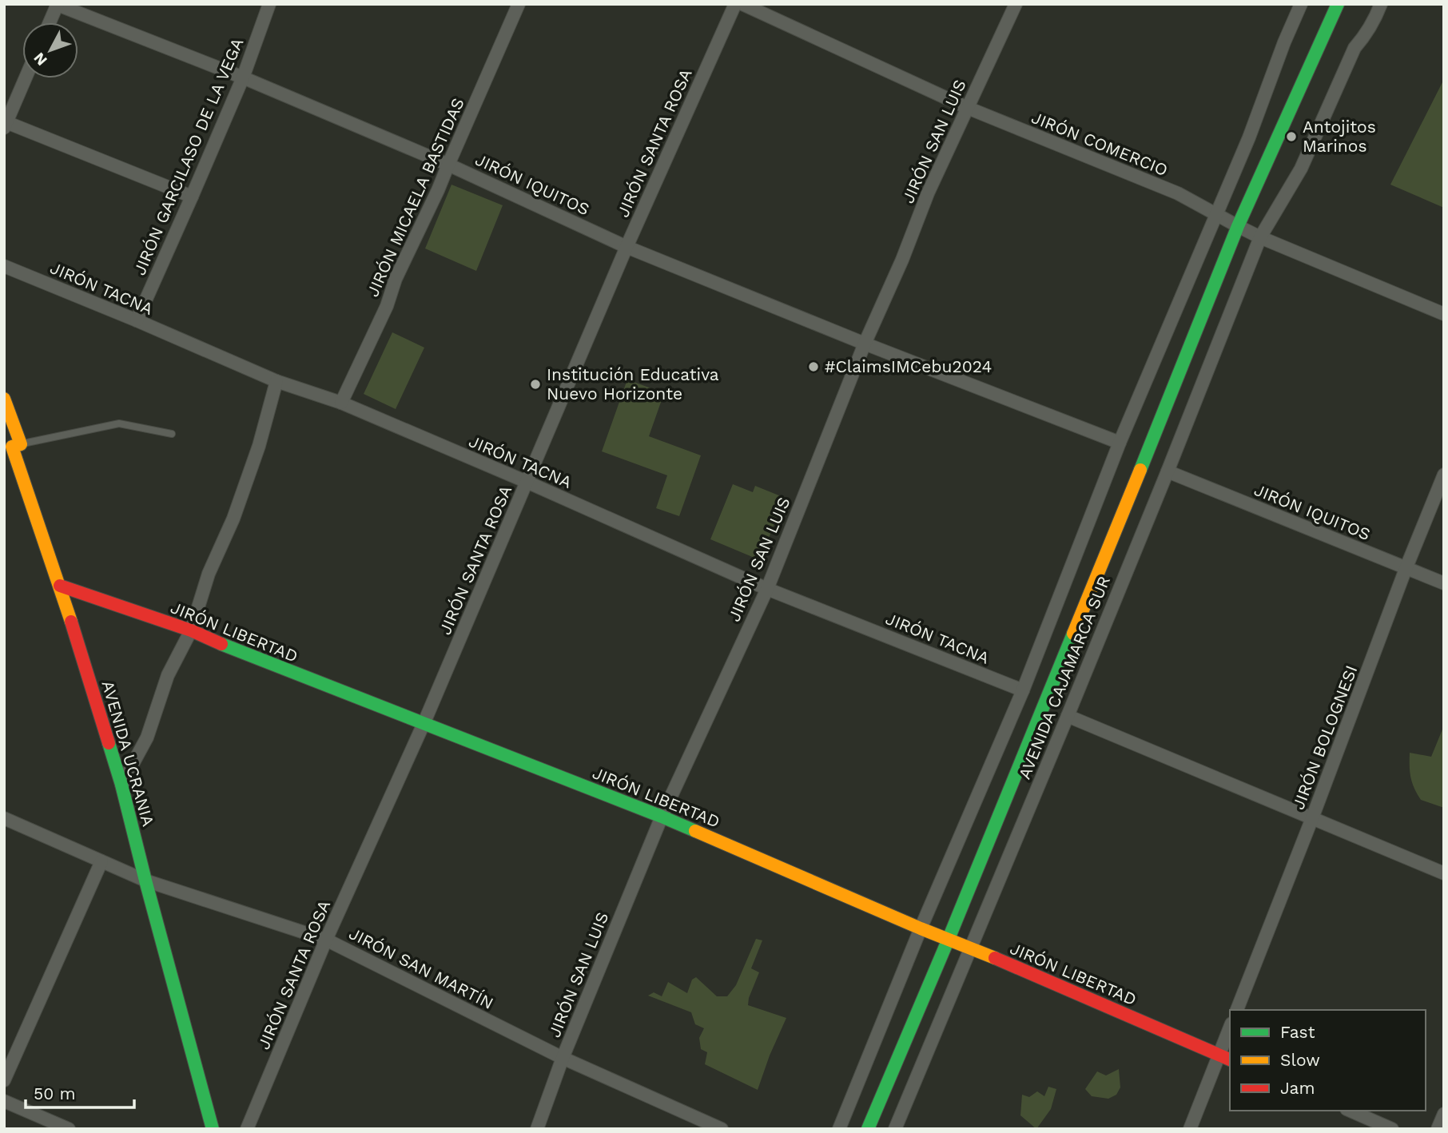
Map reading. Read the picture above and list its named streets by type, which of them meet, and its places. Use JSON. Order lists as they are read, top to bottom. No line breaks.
{"streets":{"main road":["JIRÓN LIBERTAD","AVENIDA UCRANIA"],"street":["JIRÓN SAN LUIS","JIRÓN SANTA ROSA","JIRÓN COMERCIO","JIRÓN GARCILASO DE LA VEGA","JIRÓN IQUITOS","JIRÓN MICAELA BASTIDAS","JIRÓN TACNA","AVENIDA CAJAMARCA SUR","JIRÓN BOLOGNESI","JIRÓN SAN MARTÍN"]},"crossings":[["JIRÓN SAN LUIS","JIRÓN COMERCIO"],["JIRÓN SAN LUIS","JIRÓN IQUITOS"],["JIRÓN SAN LUIS","JIRÓN TACNA"],["JIRÓN SAN LUIS","JIRÓN LIBERTAD"],["JIRÓN SAN LUIS","JIRÓN SAN MARTÍN"],["JIRÓN SANTA ROSA","JIRÓN IQUITOS"],["JIRÓN SANTA ROSA","JIRÓN TACNA"],["JIRÓN SANTA ROSA","JIRÓN LIBERTAD"],["JIRÓN SANTA ROSA","JIRÓN SAN MARTÍN"],["JIRÓN COMERCIO","AVENIDA CAJAMARCA SUR"],["JIRÓN GARCILASO DE LA VEGA","JIRÓN IQUITOS"],["JIRÓN GARCILASO DE LA VEGA","JIRÓN TACNA"],["JIRÓN IQUITOS","JIRÓN MICAELA BASTIDAS"],["JIRÓN IQUITOS","AVENIDA CAJAMARCA SUR"],["JIRÓN IQUITOS","JIRÓN BOLOGNESI"],["JIRÓN MICAELA BASTIDAS","JIRÓN TACNA"],["JIRÓN LIBERTAD","AVENIDA CAJAMARCA SUR"],["JIRÓN LIBERTAD","AVENIDA UCRANIA"],["AVENIDA UCRANIA","JIRÓN SAN MARTÍN"]],"places":["Antojitos Marinos","#ClaimsIMCebu2024","Institución Educativa Nuevo Horizonte"],"legend":["Fast","Slow","Jam"],"scale_bar":"50 m","north":"bottom left"}
